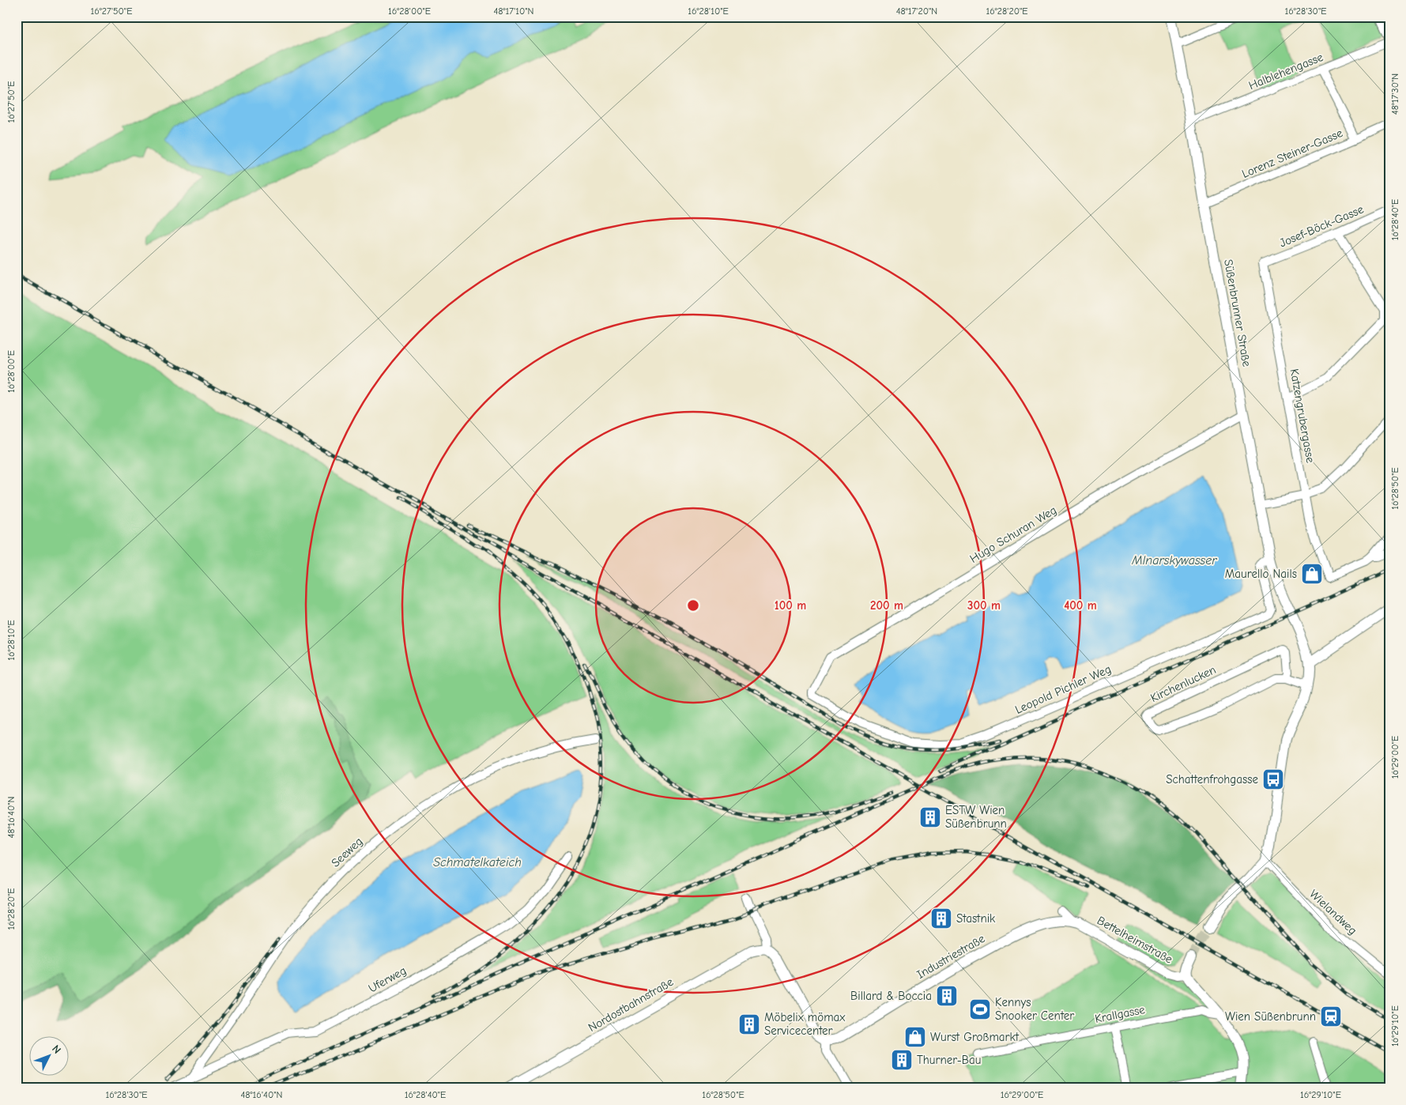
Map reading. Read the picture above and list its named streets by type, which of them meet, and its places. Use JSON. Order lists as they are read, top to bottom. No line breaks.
{"streets":{"street":["Halblehengasse","Lorenz Steiner-Gasse","Josef-Böck-Gasse","Süßenbrunner Straße","Katzengrubergasse","Hugo Schuran Weg","Kirchenlucken","Leopold Pichler Weg","Seeweg","Wielandweg","Bettelheimstraße","Industriestraße","Uferweg","Nordostbahnstraße","Krallgasse"]},"crossings":[["Halblehengasse","Süßenbrunner Straße"],["Lorenz Steiner-Gasse","Süßenbrunner Straße"],["Josef-Böck-Gasse","Katzengrubergasse"],["Süßenbrunner Straße","Hugo Schuran Weg"],["Süßenbrunner Straße","Leopold Pichler Weg"],["Hugo Schuran Weg","Leopold Pichler Weg"],["Seeweg","Uferweg"],["Bettelheimstraße","Industriestraße"]],"water":["Mlnarskywasser","Schmatelkateich"],"places":{"shop":["Maurello Nails","Wurst Großmarkt"],"bus stop":["Schattenfrohgasse"],"building":["ESTW Wien Süßenbrunn","Stastnik","Billard & Boccia","Möbelix mömax Servicecenter","Thurner-Bau"],"sports":["Kennys Snooker Center"],"station":["Wien Süßenbrunn"]},"north":"top right","coordinates":["16°27'50\"E","16°28'00\"E","48°17'10\"N","16°28'10\"E","48°17'20\"N","16°28'20\"E","16°28'30\"E","48°17'30\"N","16°28'40\"E","16°28'50\"E","16°29'00\"E","48°16'40\"N","16°29'10\"E"],"rings":["100 m","200 m","300 m","400 m"]}
